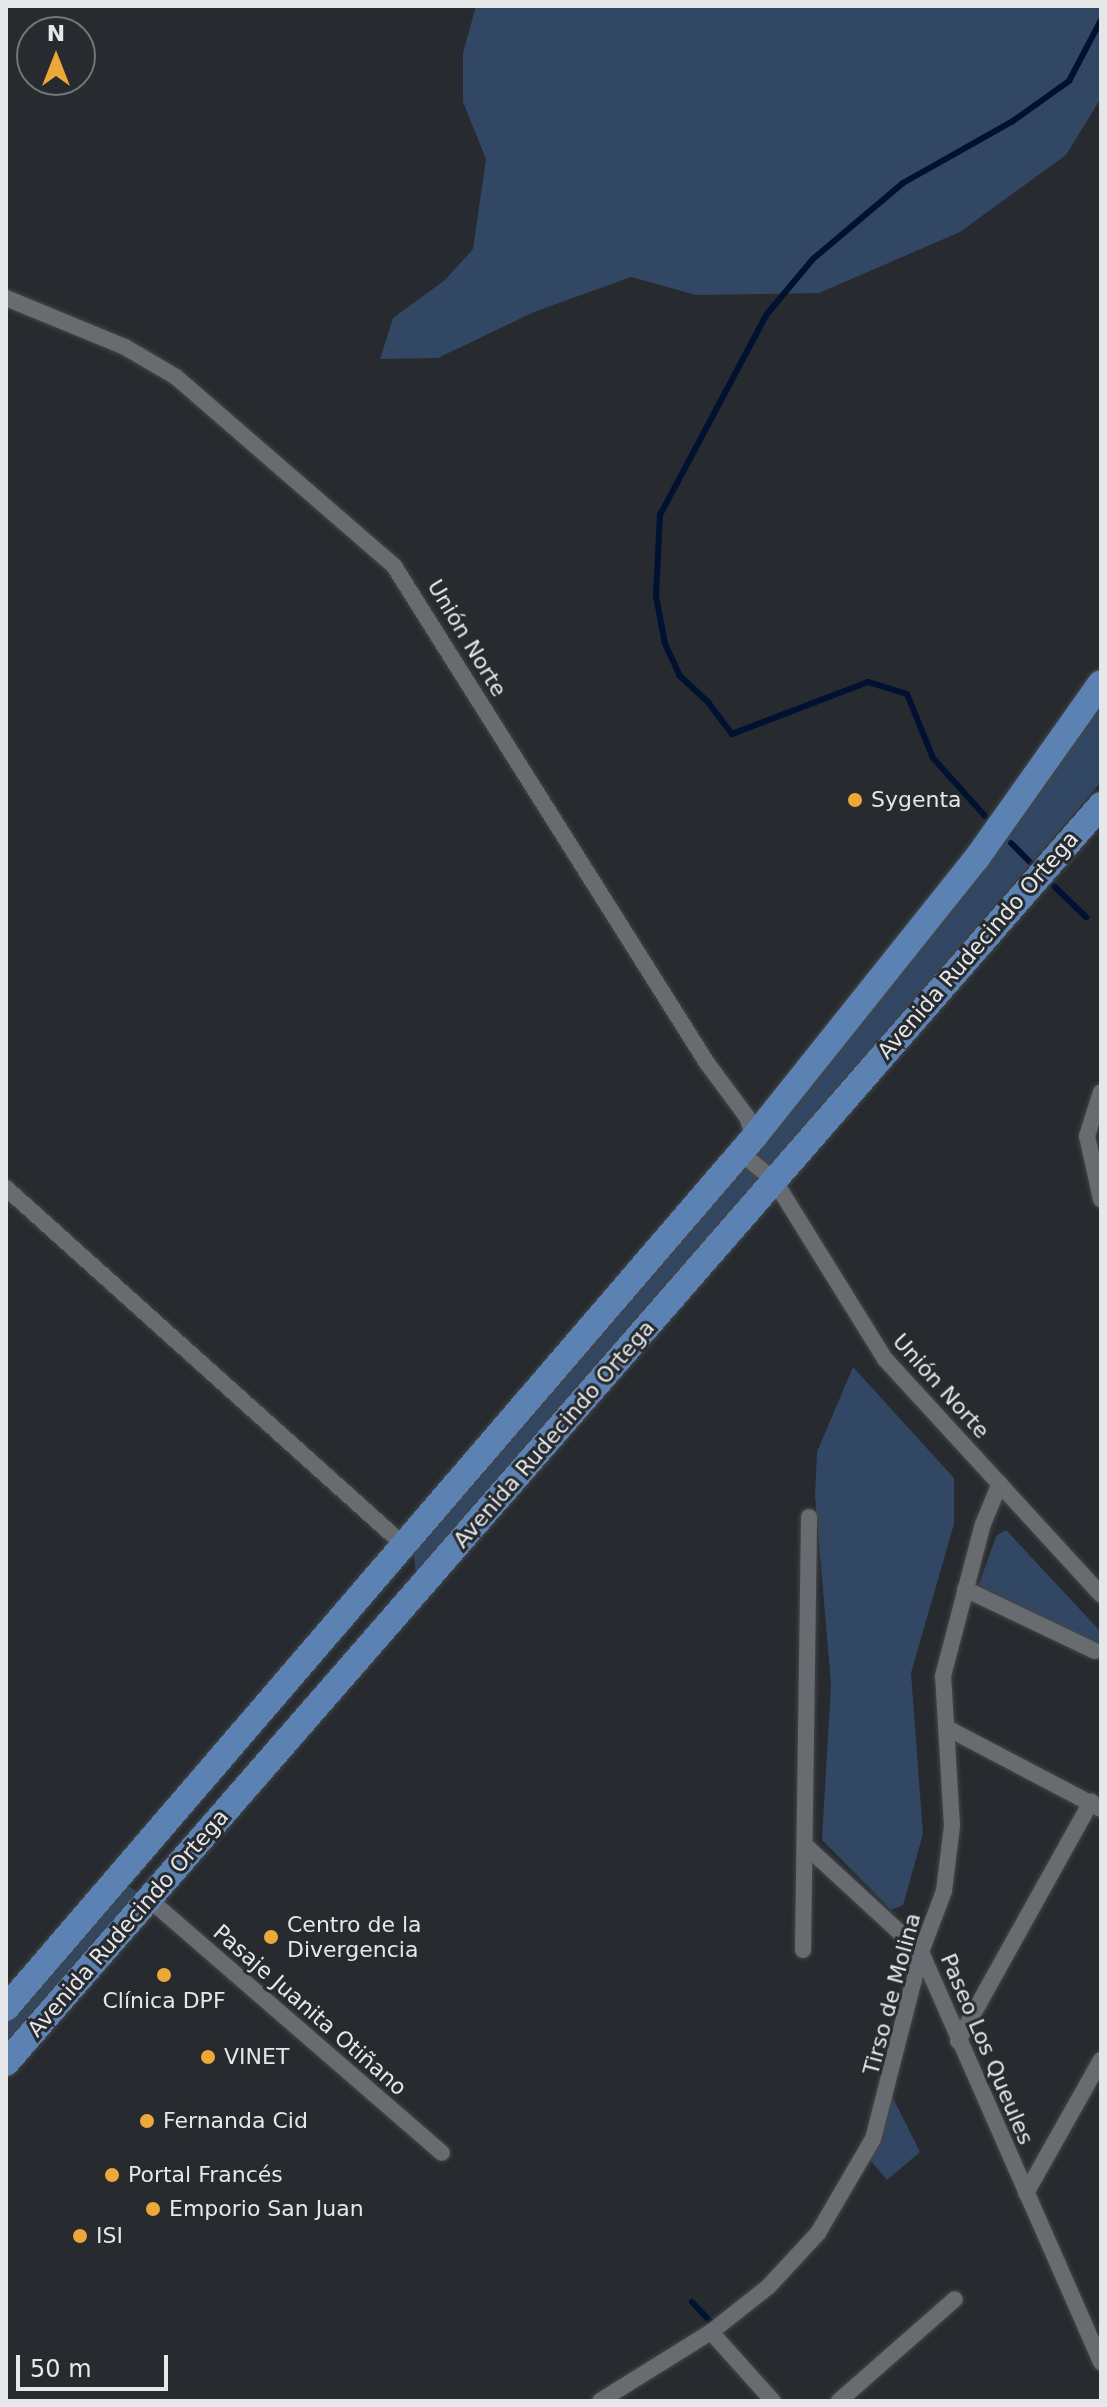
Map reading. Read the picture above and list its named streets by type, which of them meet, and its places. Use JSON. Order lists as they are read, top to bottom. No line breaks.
{"streets":{"main road":["Avenida Rudecindo Ortega"],"street":["Unión Norte","Tirso de Molina","Pasaje Juanita Otiñano","Paseo Los Queules"]},"crossings":[["Unión Norte","Avenida Rudecindo Ortega"],["Unión Norte","Tirso de Molina"],["Avenida Rudecindo Ortega","Pasaje Juanita Otiñano"],["Tirso de Molina","Paseo Los Queules"]],"places":["Sygenta","Centro de la Divergencia","Clínica DPF","VINET","Fernanda Cid","Portal Francés","Emporio San Juan","ISI"],"scale_bar":"50 m","north":"top"}
